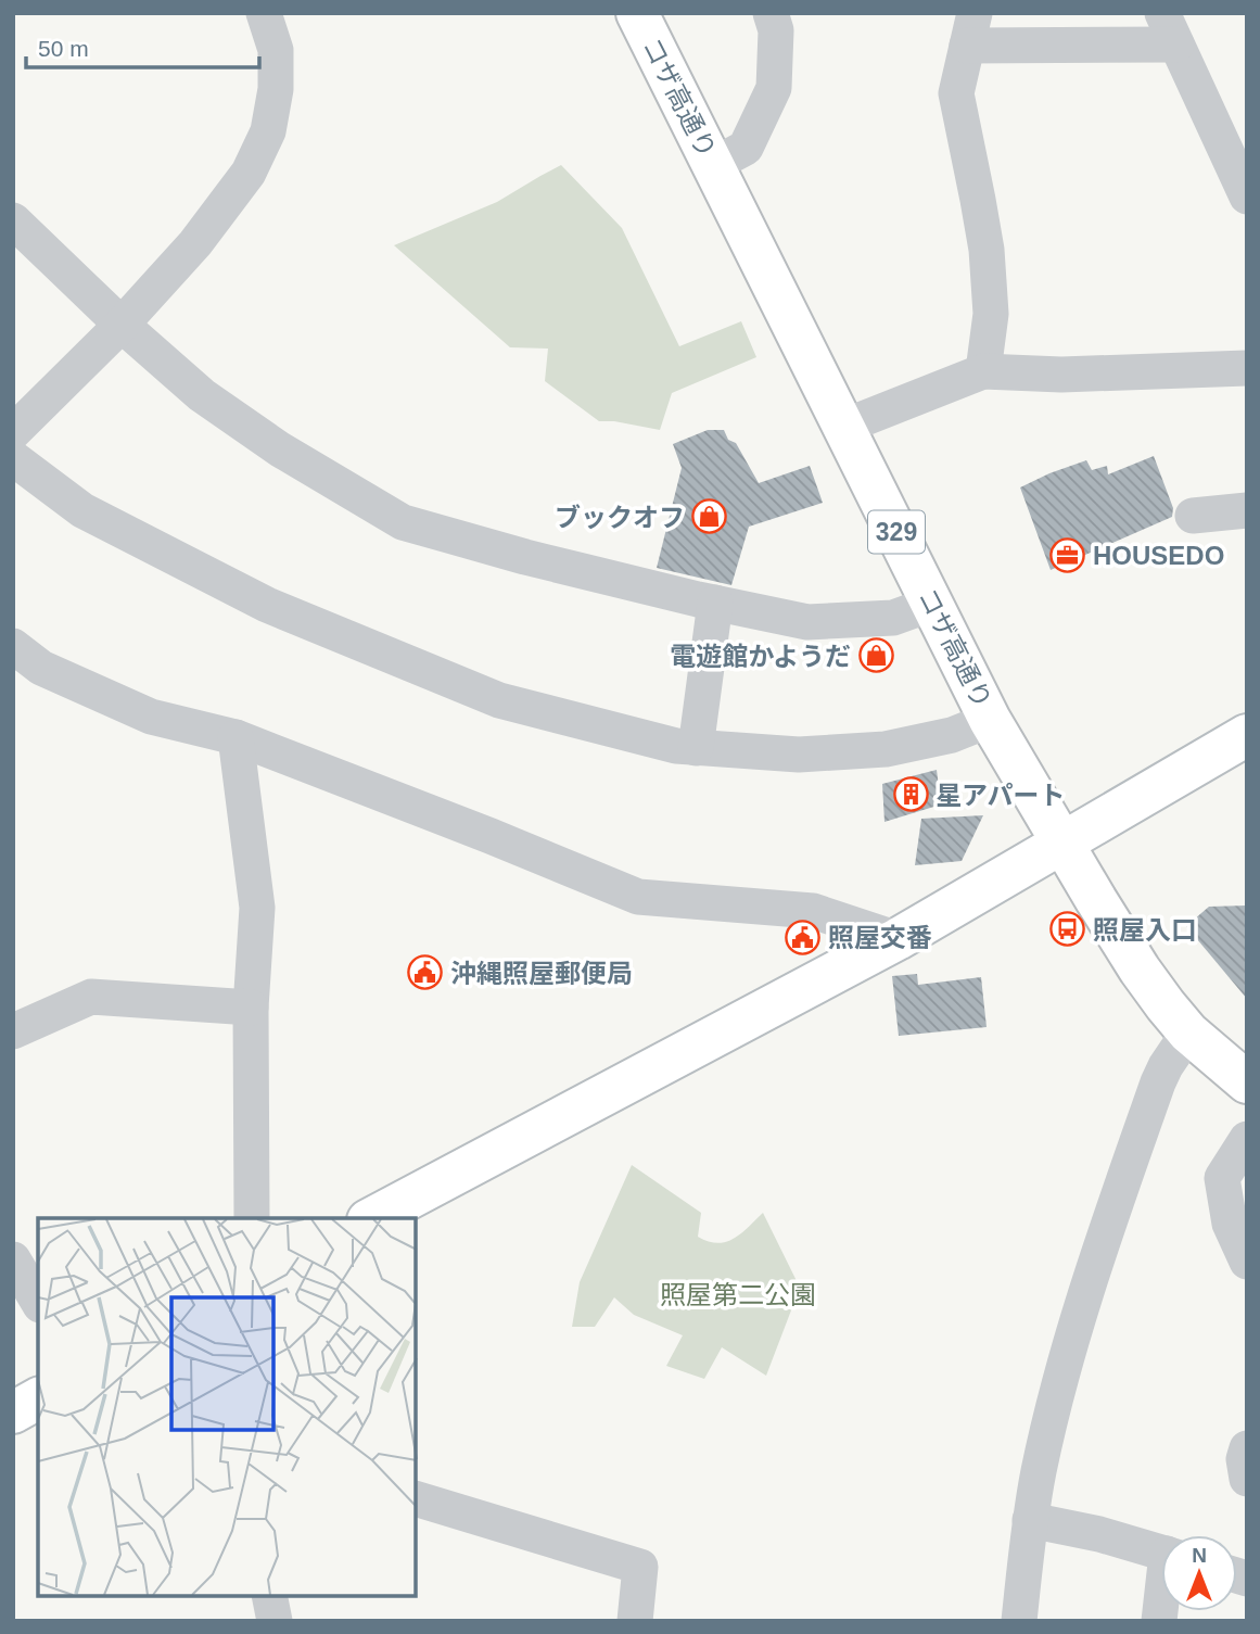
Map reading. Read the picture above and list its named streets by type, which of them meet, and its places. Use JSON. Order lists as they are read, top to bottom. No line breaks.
{"streets":{"main road":["コザ高通り","329"]},"parks":["照屋第二公園"],"places":{"shop":["ブックオフ","電遊館かようだ"],"office":["HOUSEDO"],"building":["星アパート"],"bus stop":["照屋入口"],"public building":["照屋交番","沖縄照屋郵便局"]},"scale_bar":"50 m","north":"top"}
